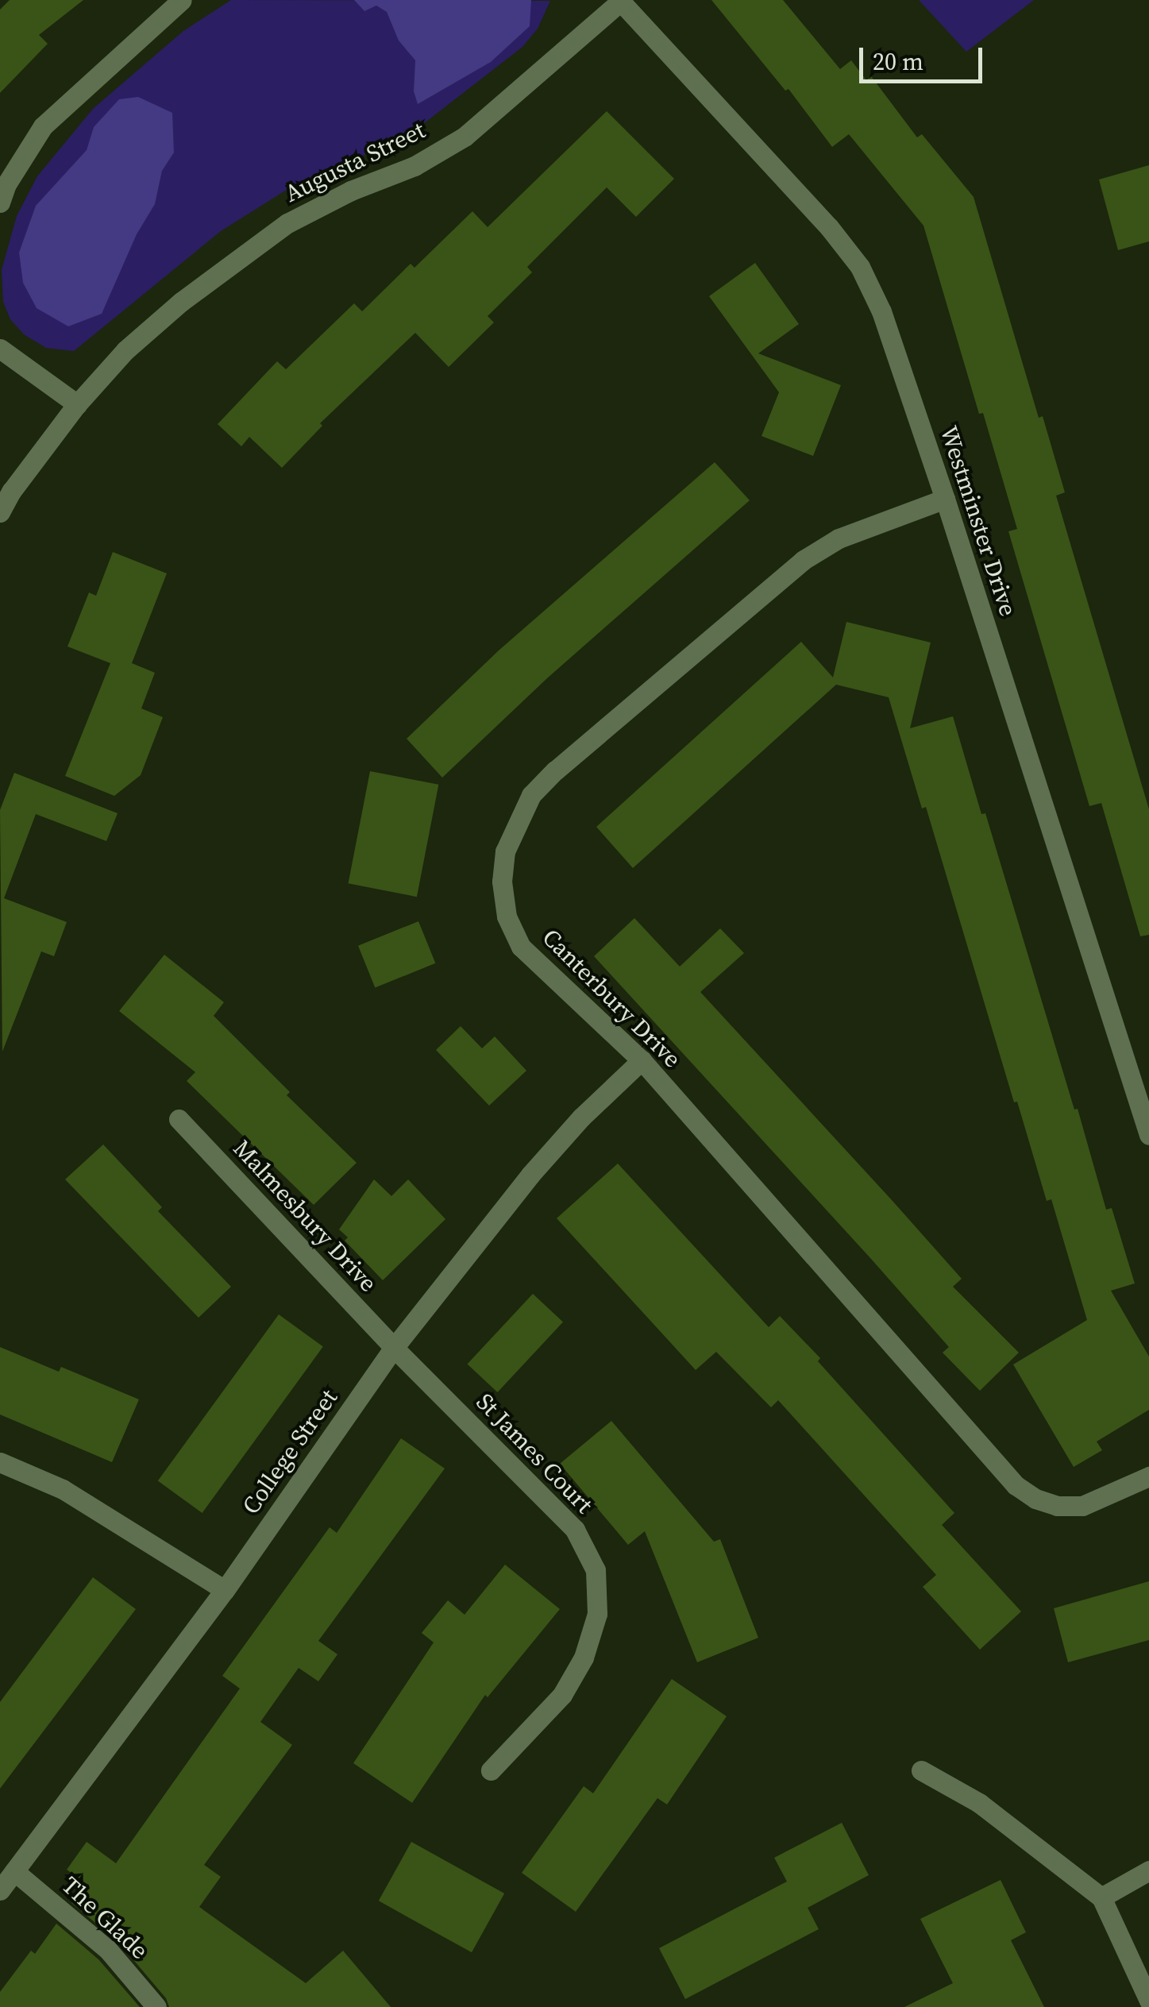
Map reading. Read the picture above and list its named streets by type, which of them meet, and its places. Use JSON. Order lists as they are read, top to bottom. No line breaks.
{"streets":{"street":["Augusta Street","Westminster Drive","Canterbury Drive","Malmesbury Drive","College Street","St James Court","The Glade"]},"crossings":[["Augusta Street","Westminster Drive"],["Westminster Drive","Canterbury Drive"],["Canterbury Drive","College Street"],["Malmesbury Drive","College Street"],["Malmesbury Drive","St James Court"],["College Street","St James Court"],["College Street","The Glade"]],"scale_bar":"20 m"}
